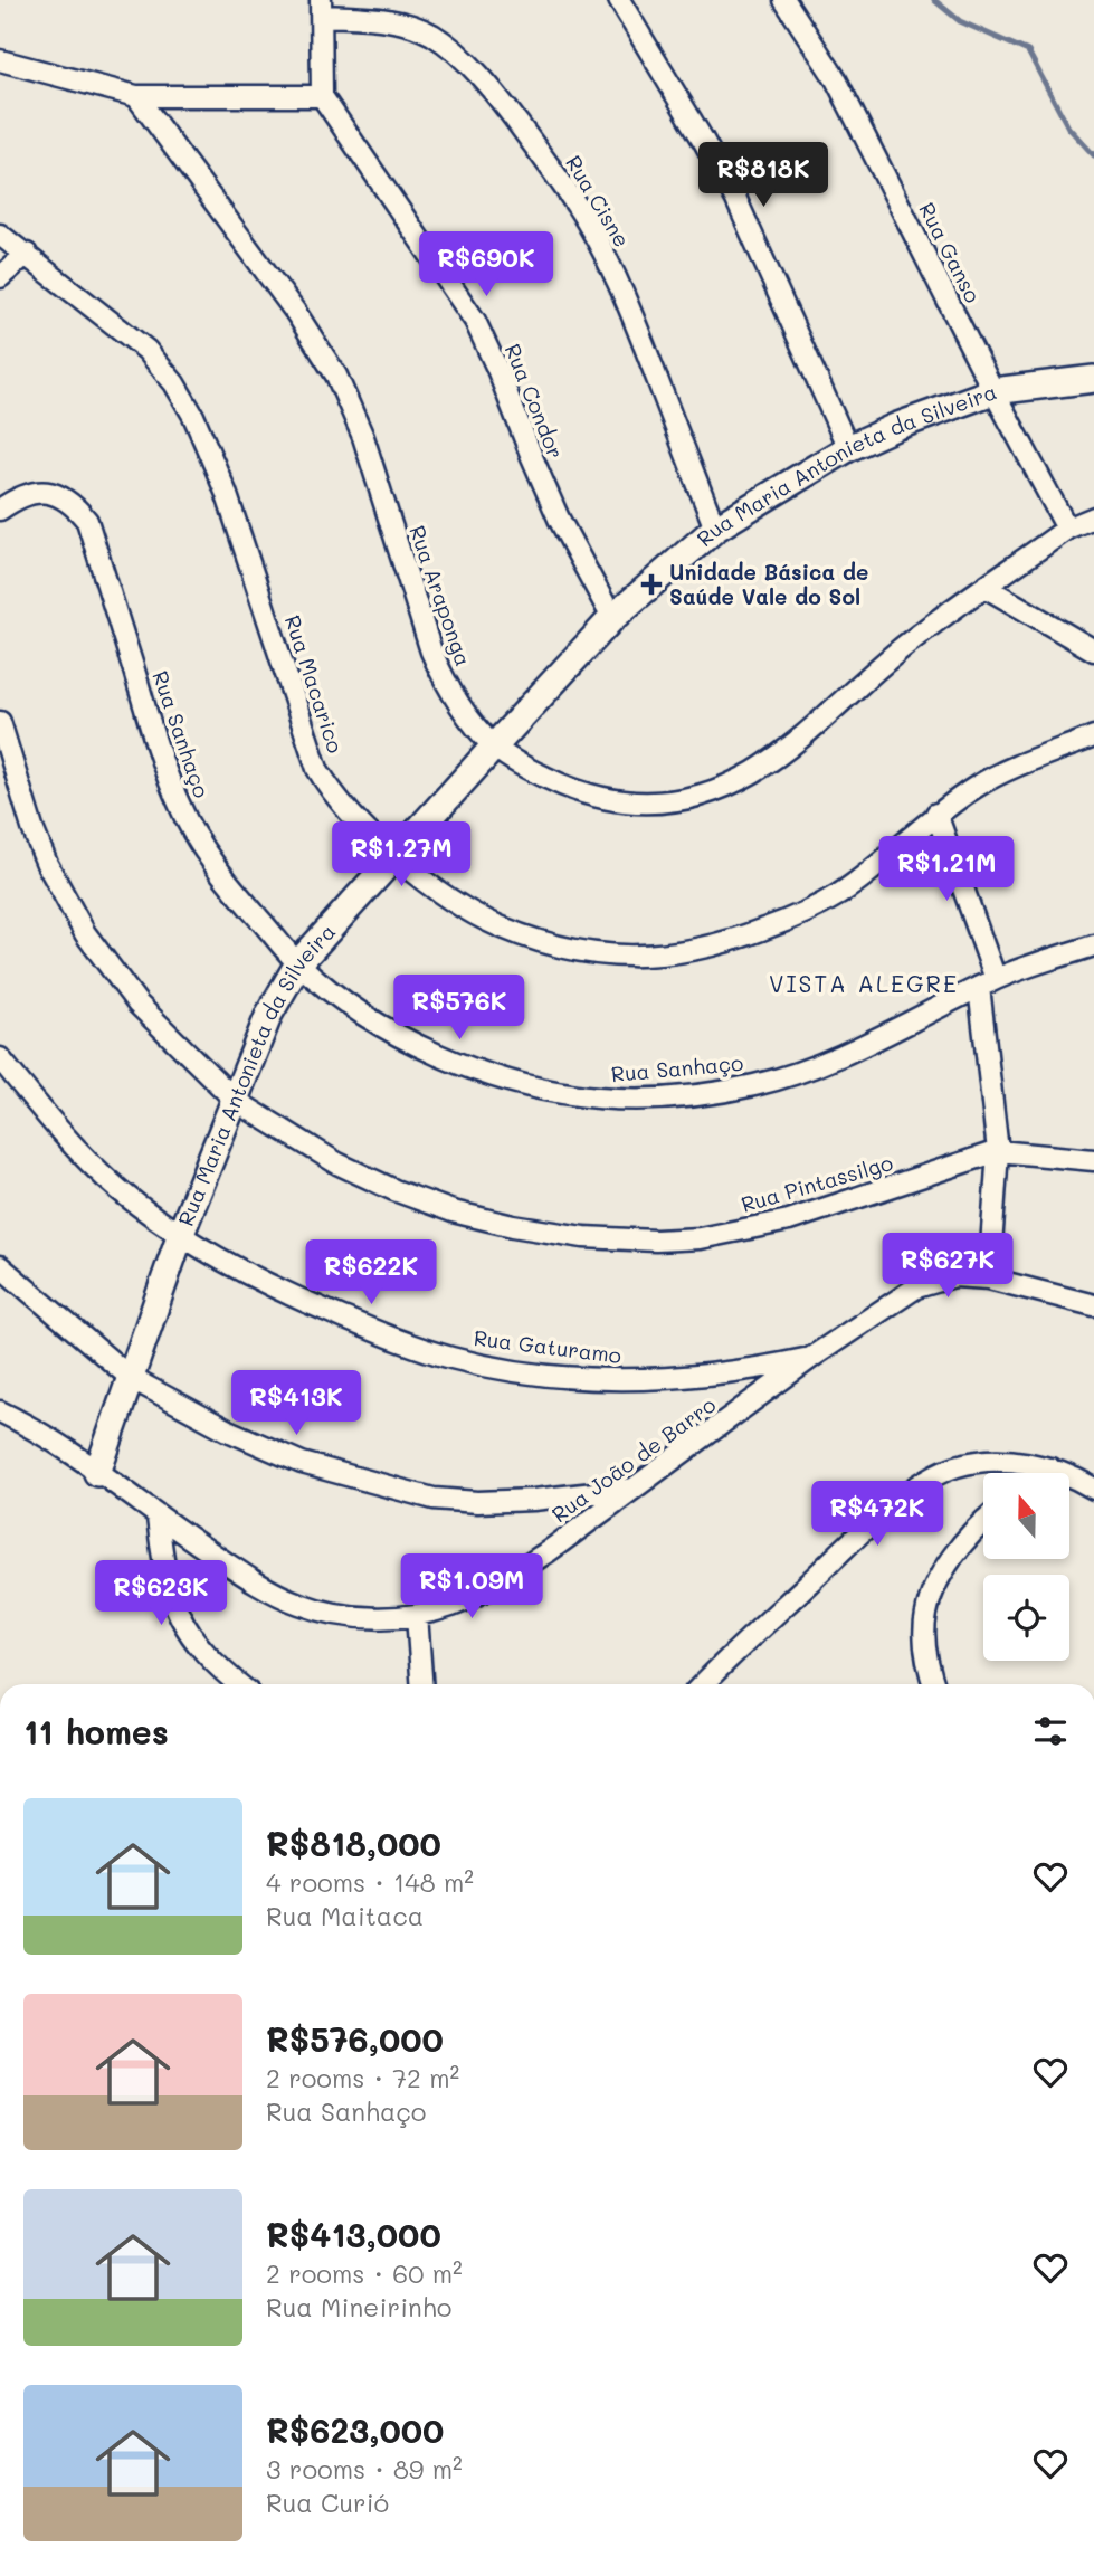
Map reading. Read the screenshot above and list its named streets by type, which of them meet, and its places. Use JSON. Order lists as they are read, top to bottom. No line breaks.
{"streets":{"street":["Rua Cisne","Rua Ganso","Rua Condor","Rua Maria Antonieta da Silveira","Rua Araponga","Rua Macarico","Rua Sanhaço","Rua Pintassilgo","Rua Gaturamo","Rua João de Barro"]},"crossings":[["Rua Cisne","Rua Maria Antonieta da Silveira"],["Rua Ganso","Rua Maria Antonieta da Silveira"],["Rua Ganso","Rua Araponga"],["Rua Condor","Rua Maria Antonieta da Silveira"],["Rua Maria Antonieta da Silveira","Rua Araponga"],["Rua Maria Antonieta da Silveira","Rua Macarico"],["Rua Maria Antonieta da Silveira","Rua Sanhaço"],["Rua Maria Antonieta da Silveira","Rua Pintassilgo"],["Rua Maria Antonieta da Silveira","Rua Gaturamo"],["Rua Maria Antonieta da Silveira","Rua João de Barro"],["Rua Gaturamo","Rua João de Barro"]],"districts":["VISTA ALEGRE"],"places":{"health":["Unidade Básica de Saúde Vale do Sol"]},"north":"top","page":{"price":["R$818K","R$690K","R$1.27M","R$1.21M","R$576K","R$627K","R$622K","R$413K","R$472K","R$1.09M","R$623K"],"heading":"11 homes","list":[{"name":"R$818,000","note":"4 rooms · 148 m² · Rua Maitaca"},{"name":"R$576,000","note":"2 rooms · 72 m² · Rua Sanhaço"},{"name":"R$413,000","note":"2 rooms · 60 m² · Rua Mineirinho"},{"name":"R$623,000","note":"3 rooms · 89 m² · Rua Curió"}]}}
